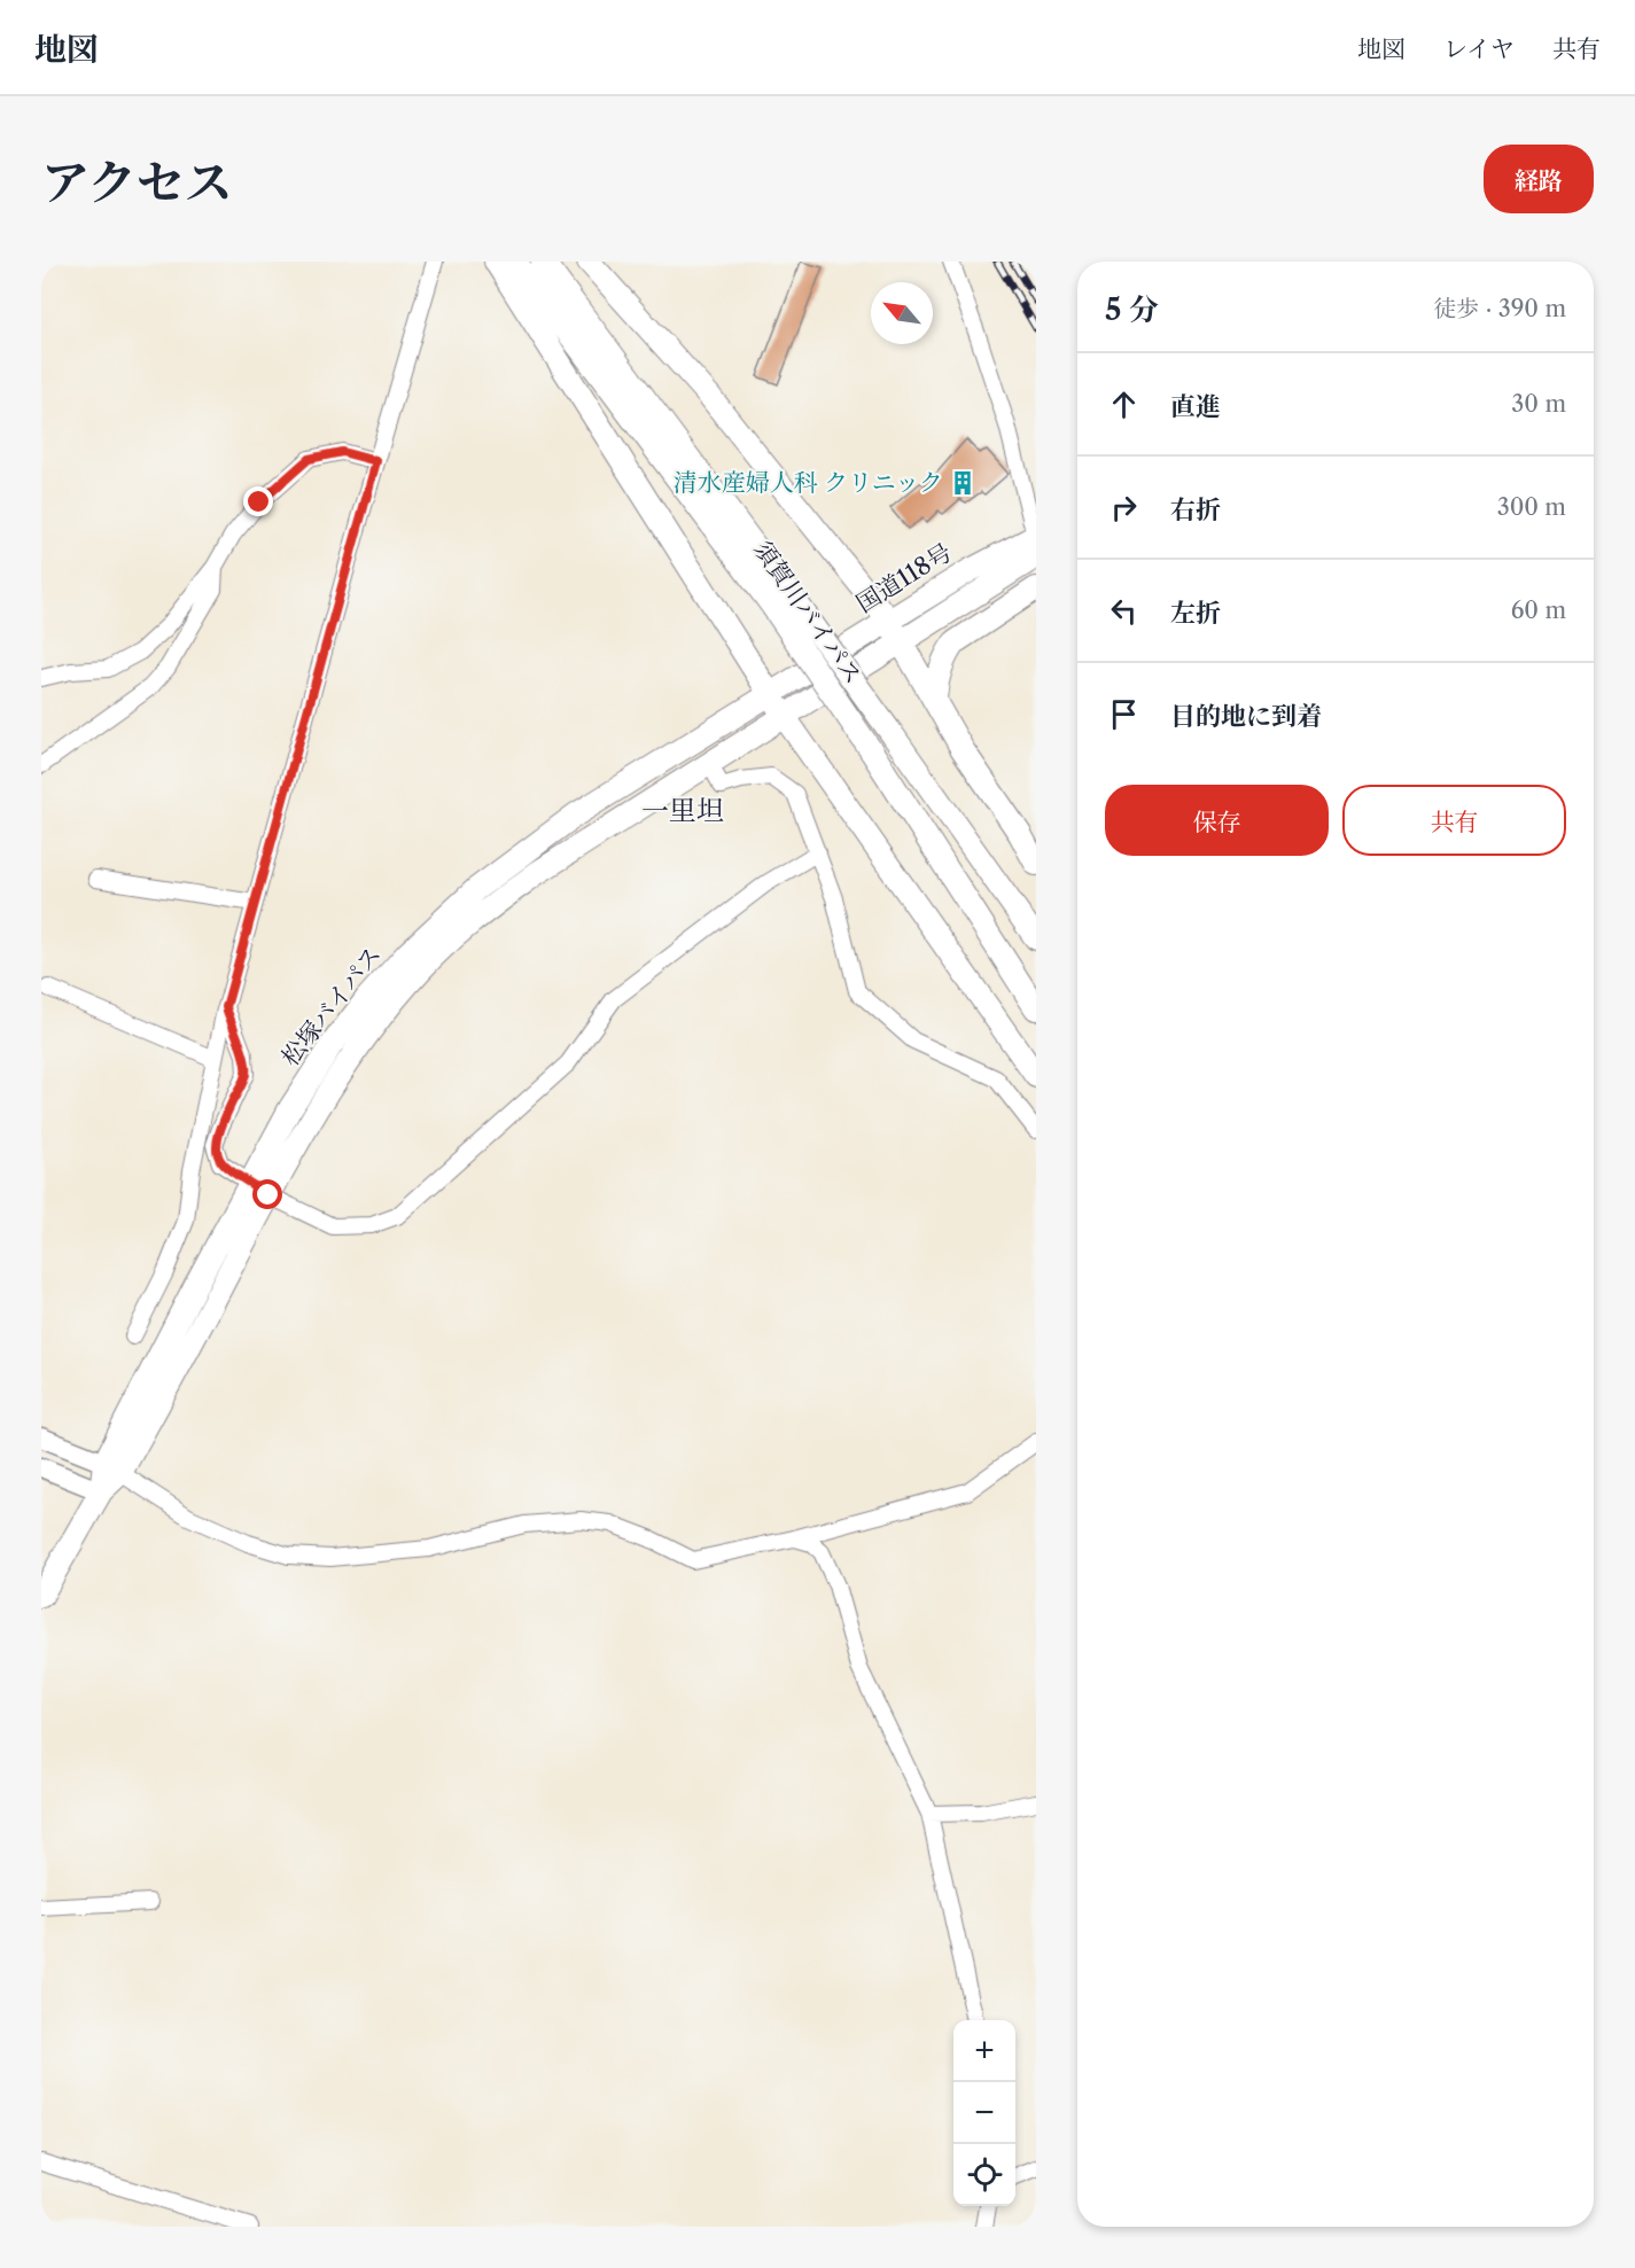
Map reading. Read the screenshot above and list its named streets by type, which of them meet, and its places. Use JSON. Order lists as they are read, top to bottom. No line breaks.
{"streets":{"highway":["国道118号","須賀川バイパス","松塚バイパス"]},"crossings":[["国道118号","松塚バイパス"]],"districts":["一里坦"],"places":{"building":["清水産婦人科 クリニック"]},"north":"top left","page":{"header":"地図","nav":["地図","レイヤ","共有"],"title":"アクセス","buttons":["経路",["保存","共有"]],"heading":["5 分","徒歩 · 390 m"],"list":[["直進","30 m"],["右折","300 m"],["左折","60 m"],"目的地に到着"],"map_buttons":["+","−"]}}
